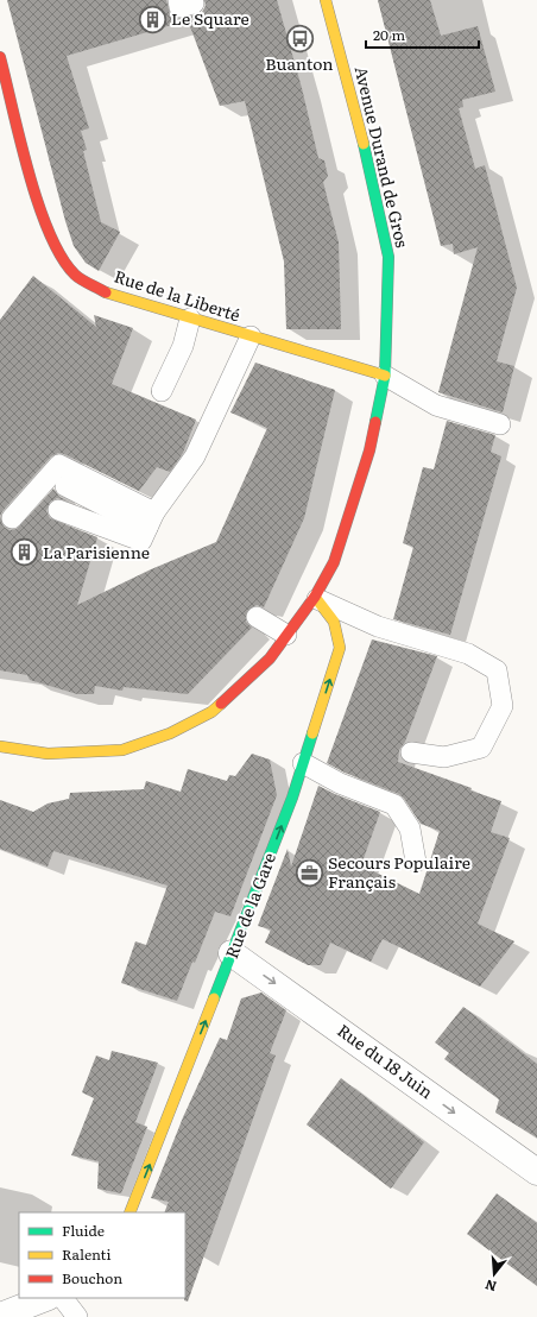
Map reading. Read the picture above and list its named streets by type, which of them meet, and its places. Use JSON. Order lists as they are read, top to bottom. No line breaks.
{"streets":{"street":["Avenue Durand de Gros","Rue de la Liberté","Rue de la Gare","Rue du 18 Juin"]},"crossings":[["Avenue Durand de Gros","Rue de la Liberté"],["Avenue Durand de Gros","Rue de la Gare"],["Rue de la Gare","Rue du 18 Juin"]],"one_way":["Rue de la Gare","Rue du 18 Juin"],"places":{"building":["Le Square","La Parisienne"],"bus stop":["Buanton"],"office":["Secours Populaire Français"]},"legend":["Fluide","Ralenti","Bouchon"],"scale_bar":"20 m","north":"bottom"}
